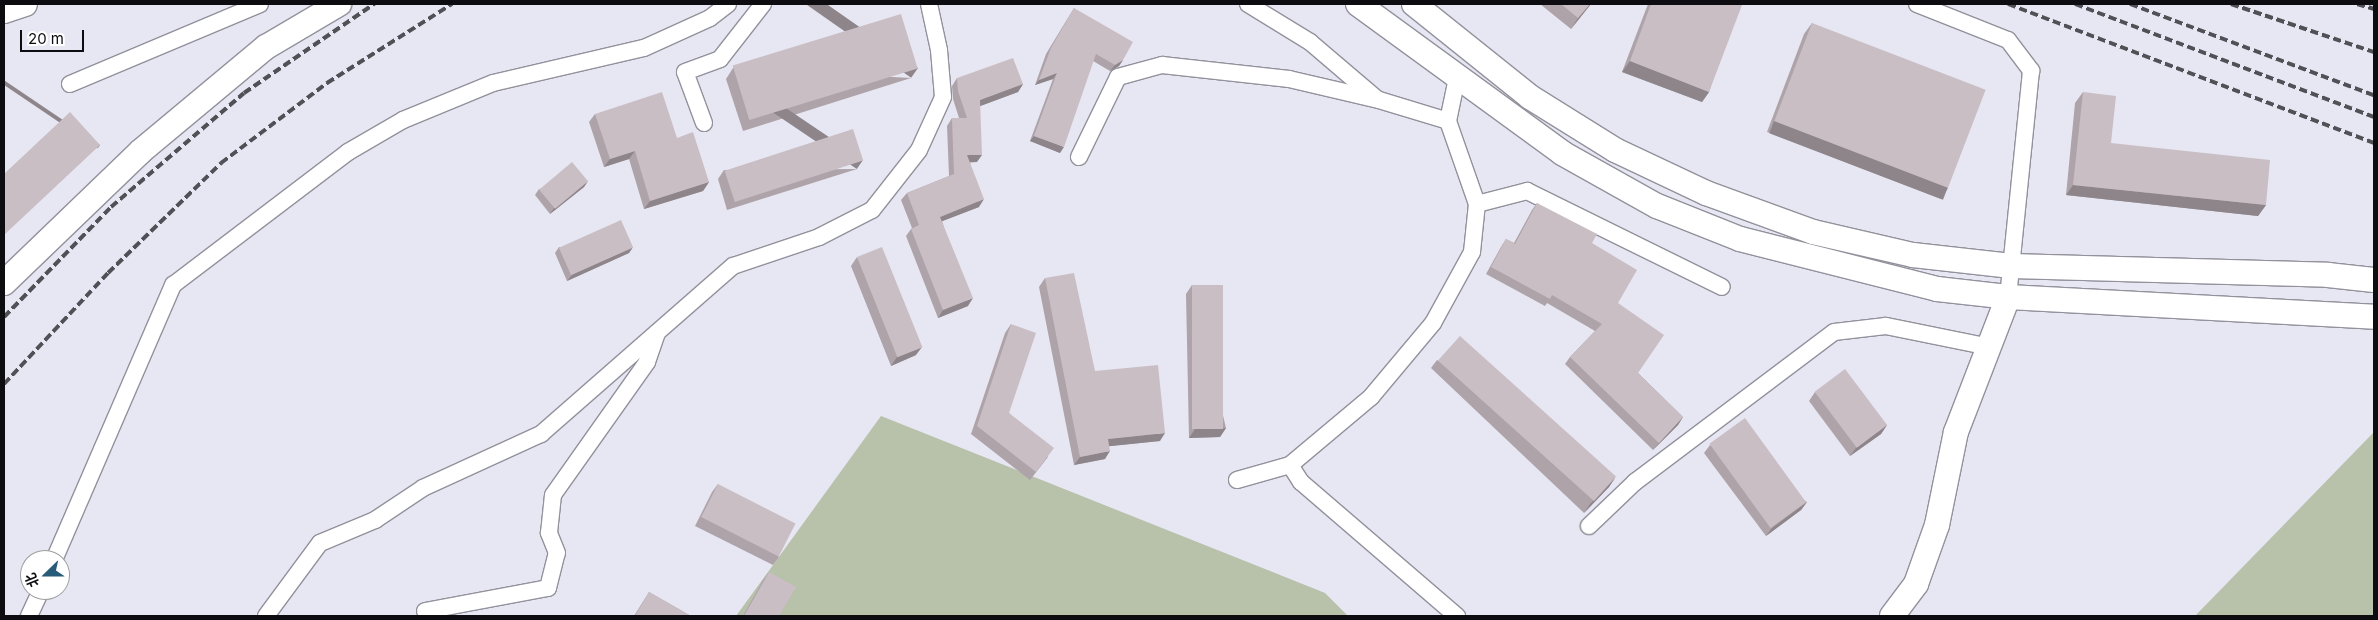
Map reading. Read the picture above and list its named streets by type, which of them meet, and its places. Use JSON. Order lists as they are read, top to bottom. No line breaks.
{"scale_bar":"20 m","north":"left"}
